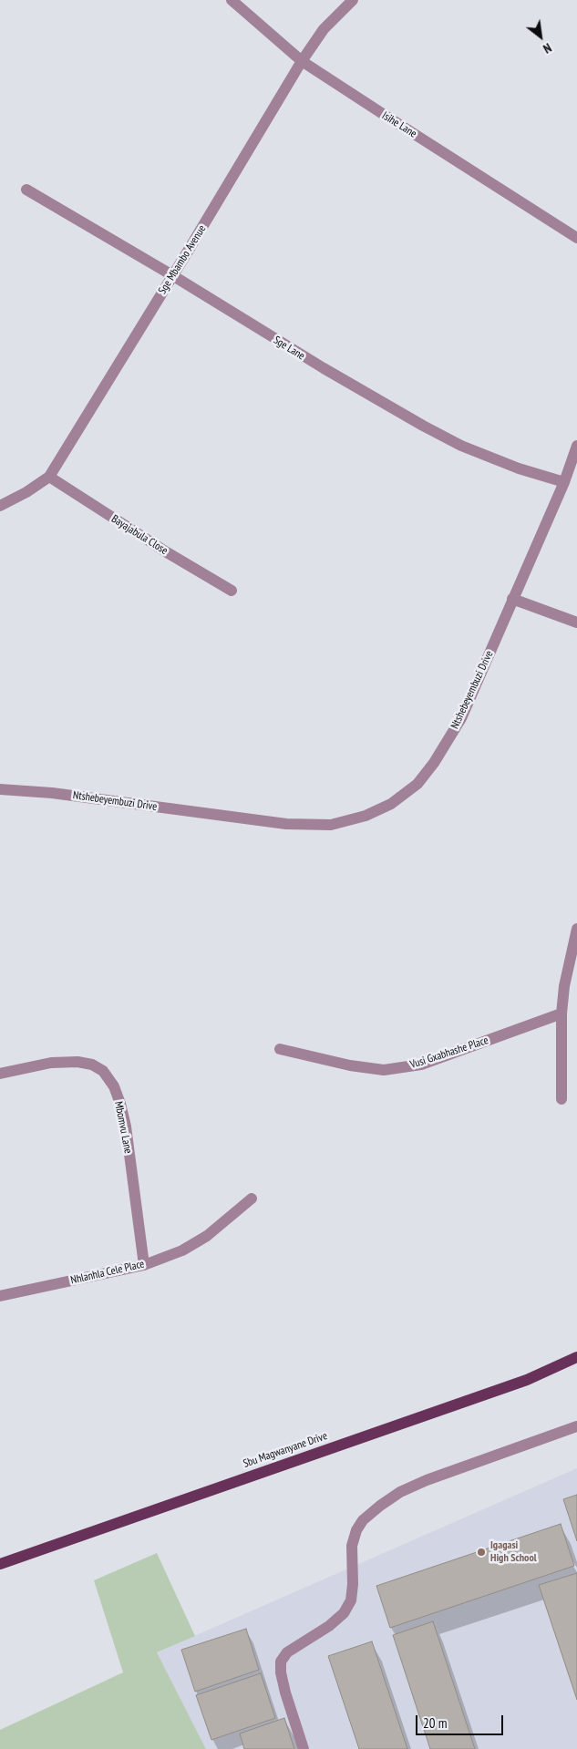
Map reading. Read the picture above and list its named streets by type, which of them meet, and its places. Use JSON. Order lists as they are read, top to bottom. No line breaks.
{"streets":{"main road":["Sbu Magwanyane Drive"],"street":["Isihe Lane","Sge Mbambo Avenue","Sge Lane","Bayajabula Close","Ntshebeyembuzi Drive","Vusi Gxabhashe Place","Mbomvu Lane","Nhlanhla Cele Place"]},"crossings":[["Isihe Lane","Sge Mbambo Avenue"],["Sge Mbambo Avenue","Sge Lane"],["Sge Mbambo Avenue","Bayajabula Close"],["Sge Lane","Ntshebeyembuzi Drive"],["Mbomvu Lane","Nhlanhla Cele Place"]],"places":["Igagasi High School"],"scale_bar":"20 m","north":"bottom right"}
